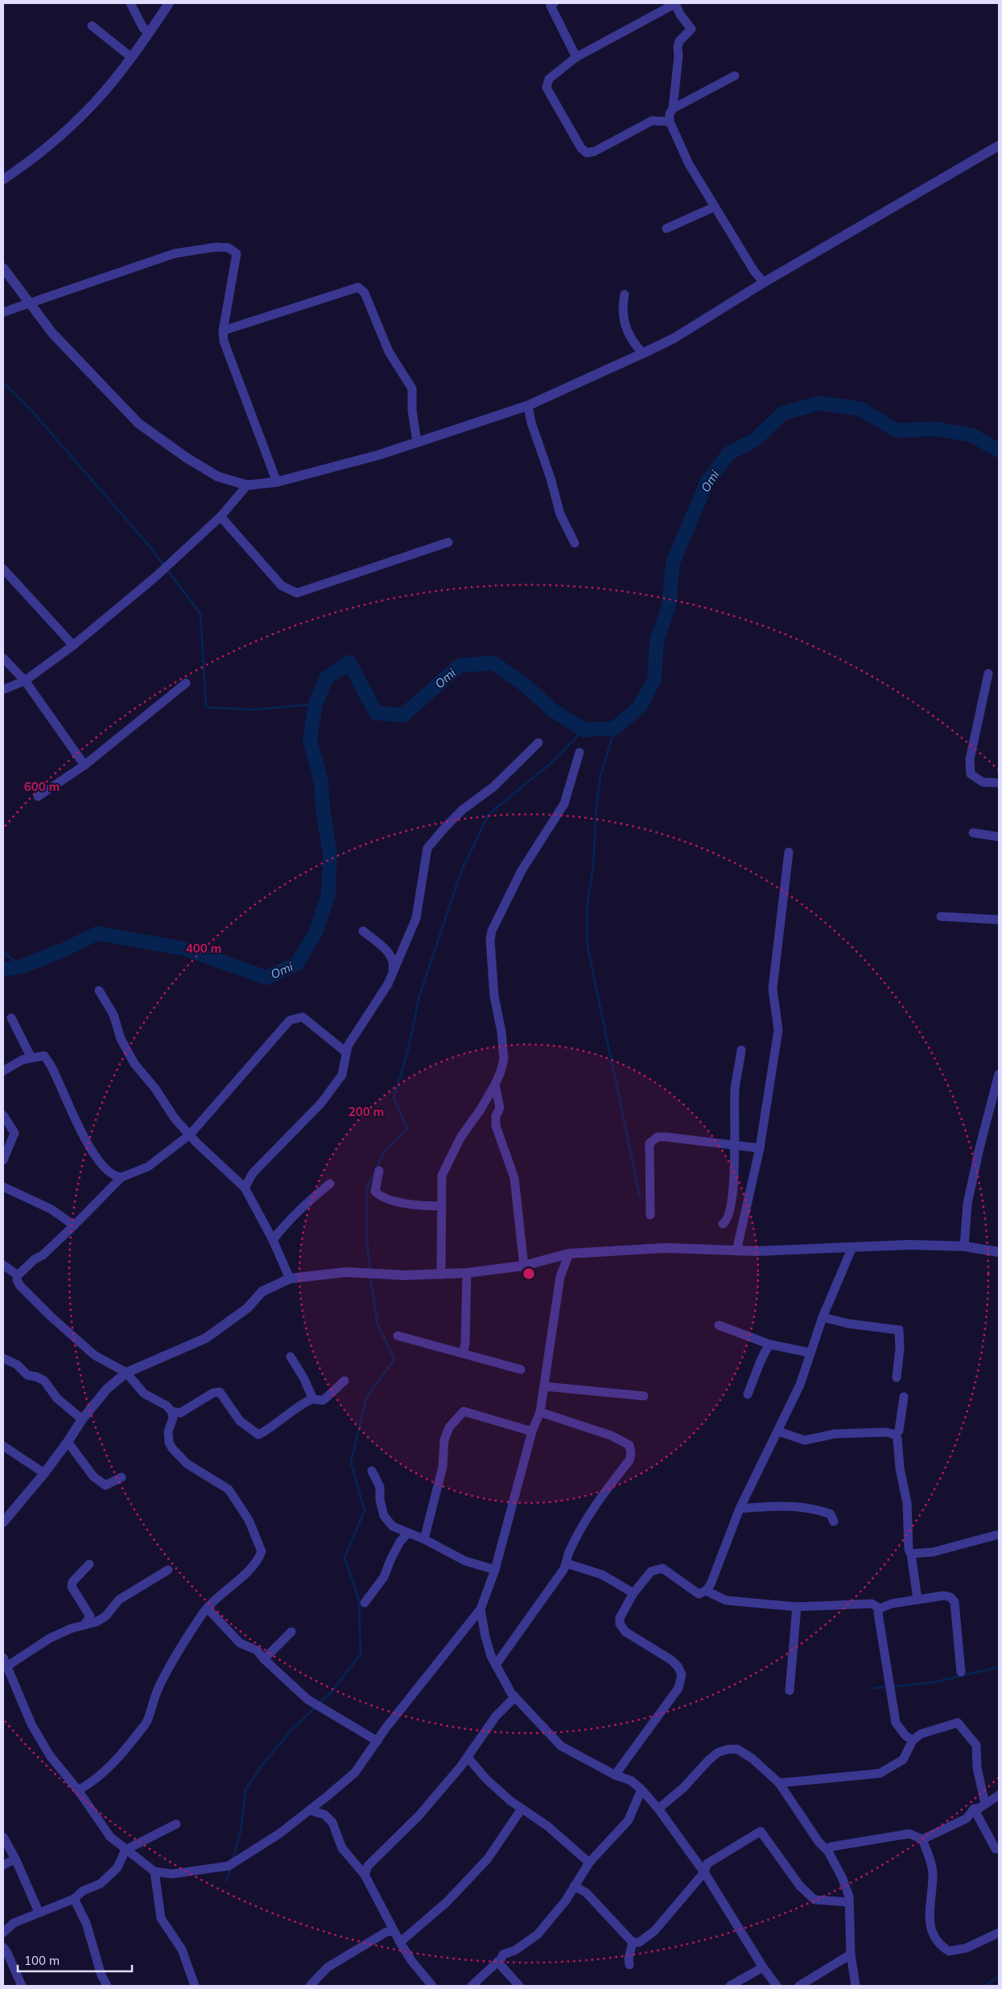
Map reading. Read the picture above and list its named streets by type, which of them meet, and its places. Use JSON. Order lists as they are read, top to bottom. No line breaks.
{"water":["Omi"],"scale_bar":"100 m","rings":["600 m","400 m","200 m"]}
